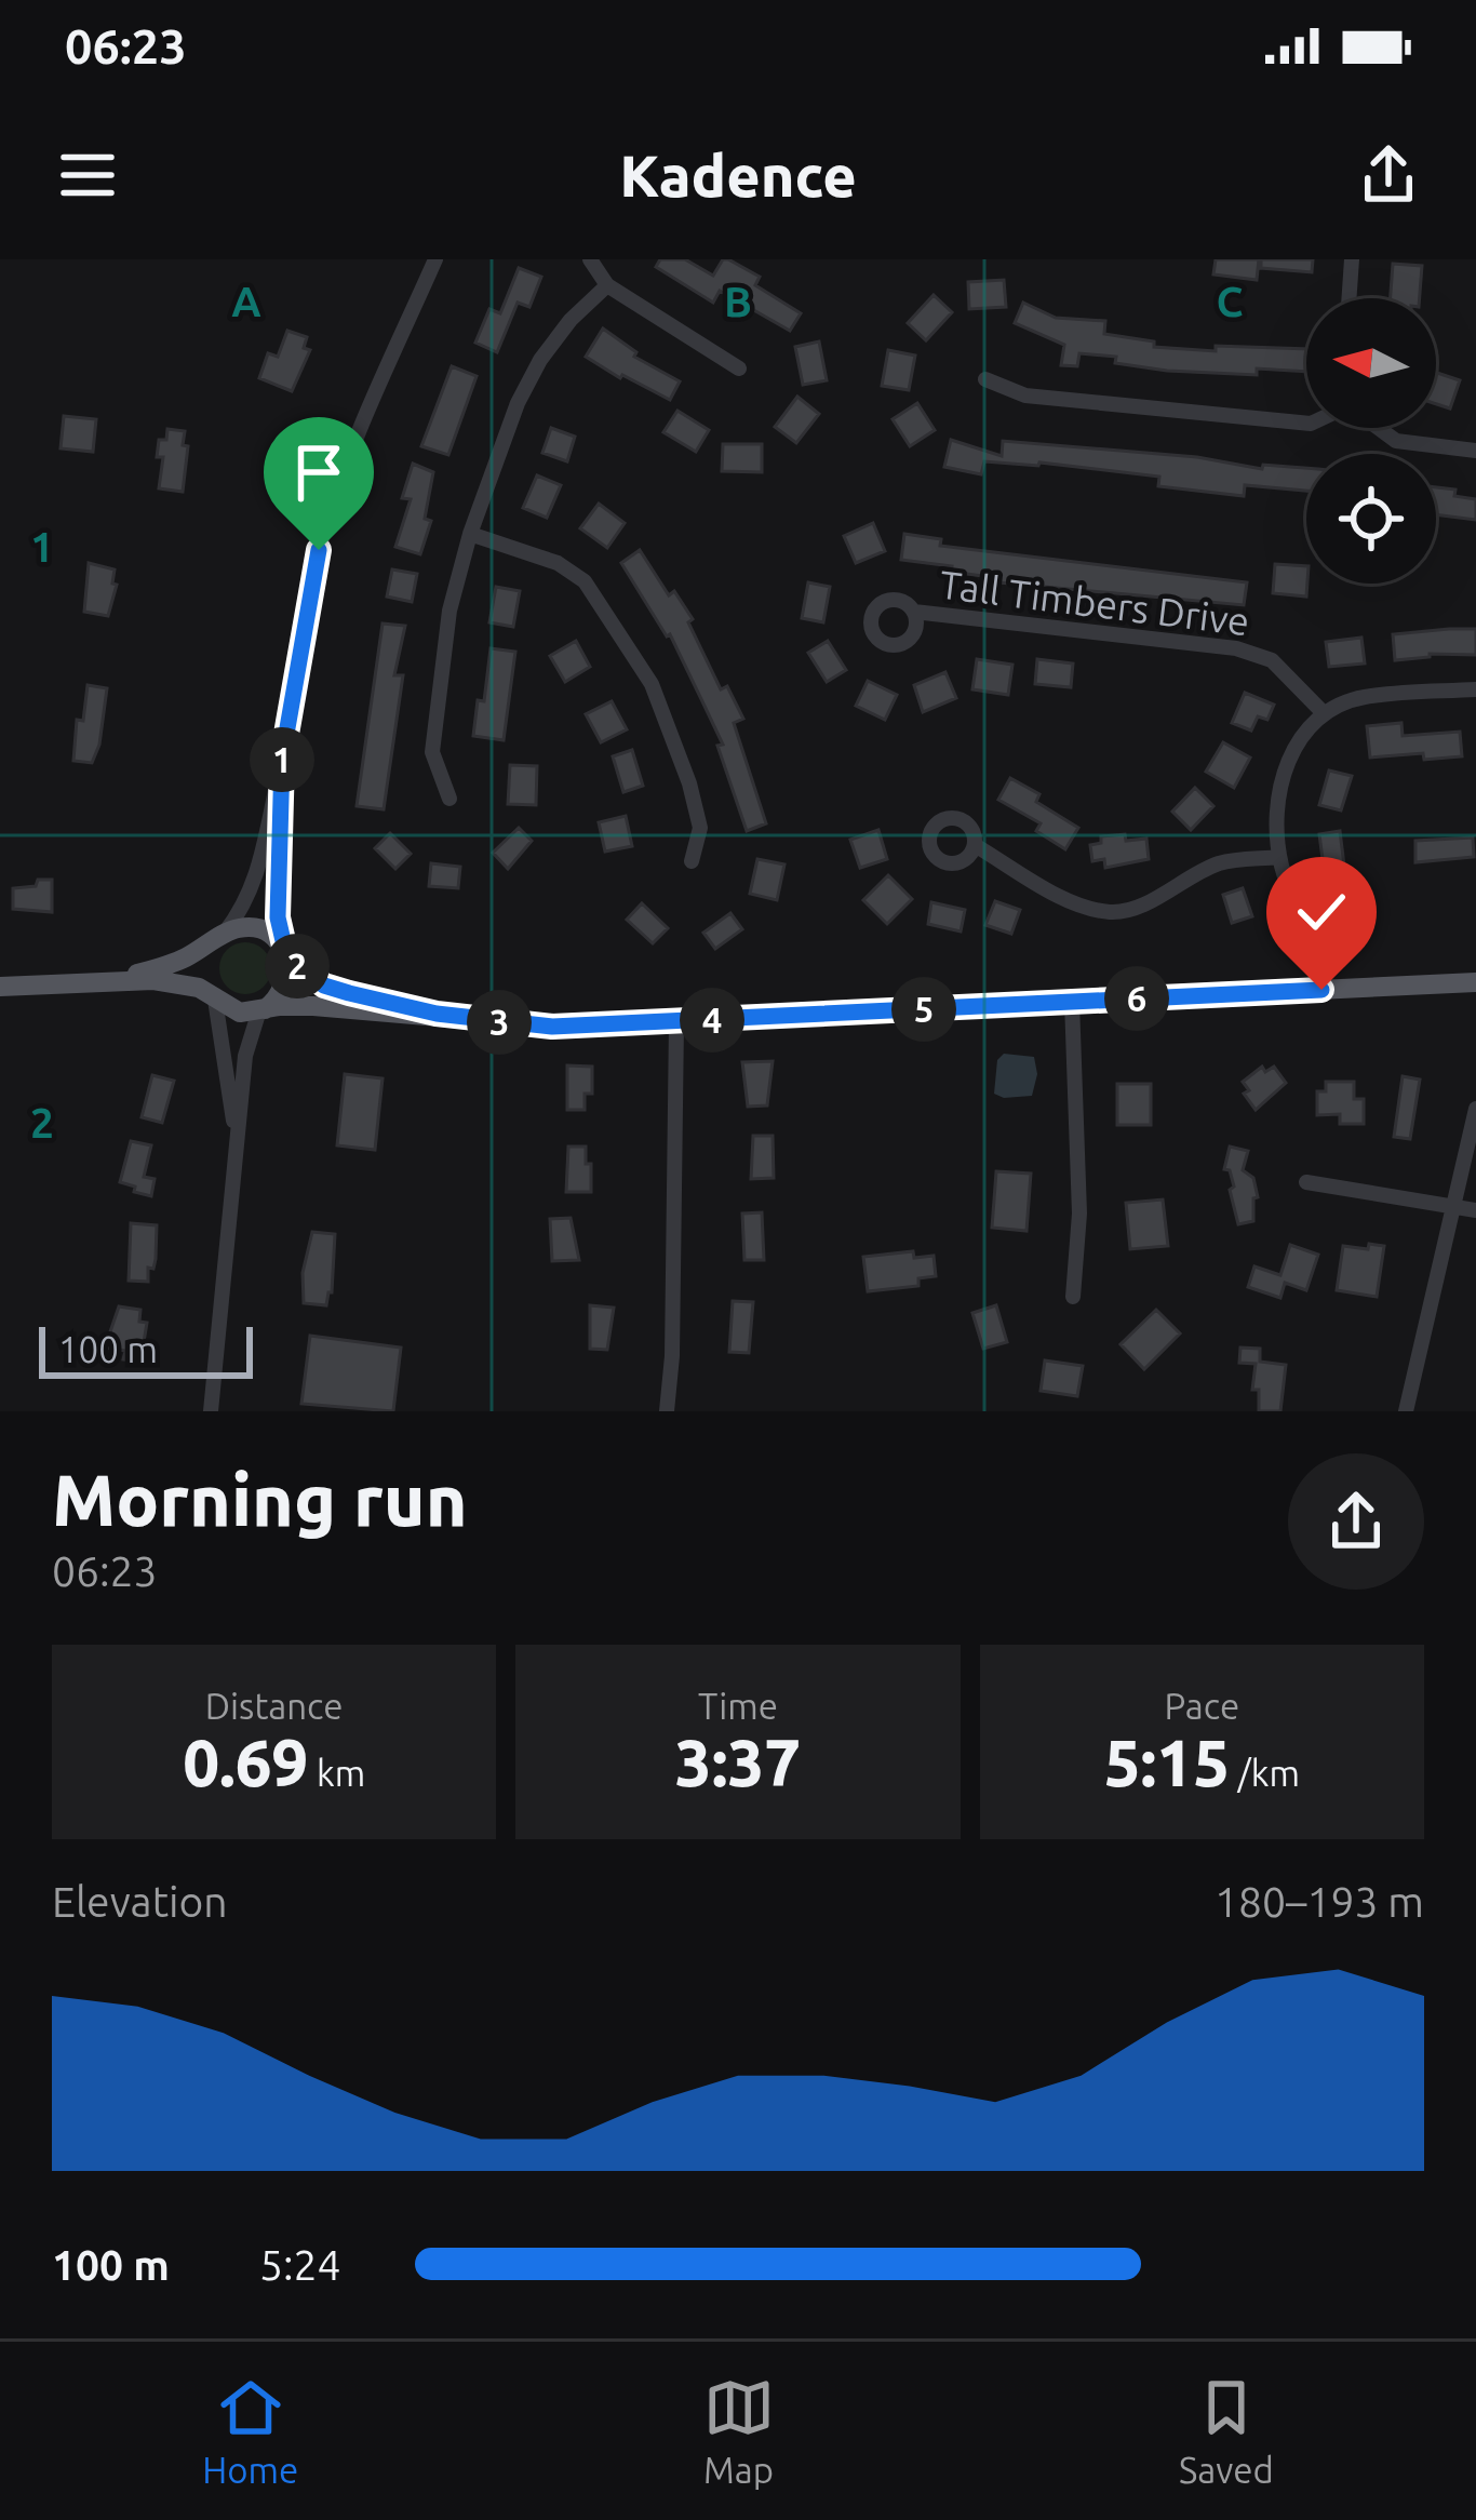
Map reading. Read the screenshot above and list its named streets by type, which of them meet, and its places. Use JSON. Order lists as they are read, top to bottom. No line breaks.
{"streets":{"street":["Tall Timbers Drive"]},"scale_bar":"100 m","north":"left","page":{"status":"06:23","header":"Kadence","pins":["1","2","6","5","4","3"],"scale":"100 m","heading":["Morning run","06:23"],"stats":[["Distance","0.69 km"],["Time","3:37"],["Pace","5:15 /km"]],"chart":["Elevation","180–193 m"],"list":[{"name":"100 m","note":"5:24"}],"tabs":["Home","Map","Saved"]},"grid":{"columns":["A","B","C"],"rows":["1","2"]}}
